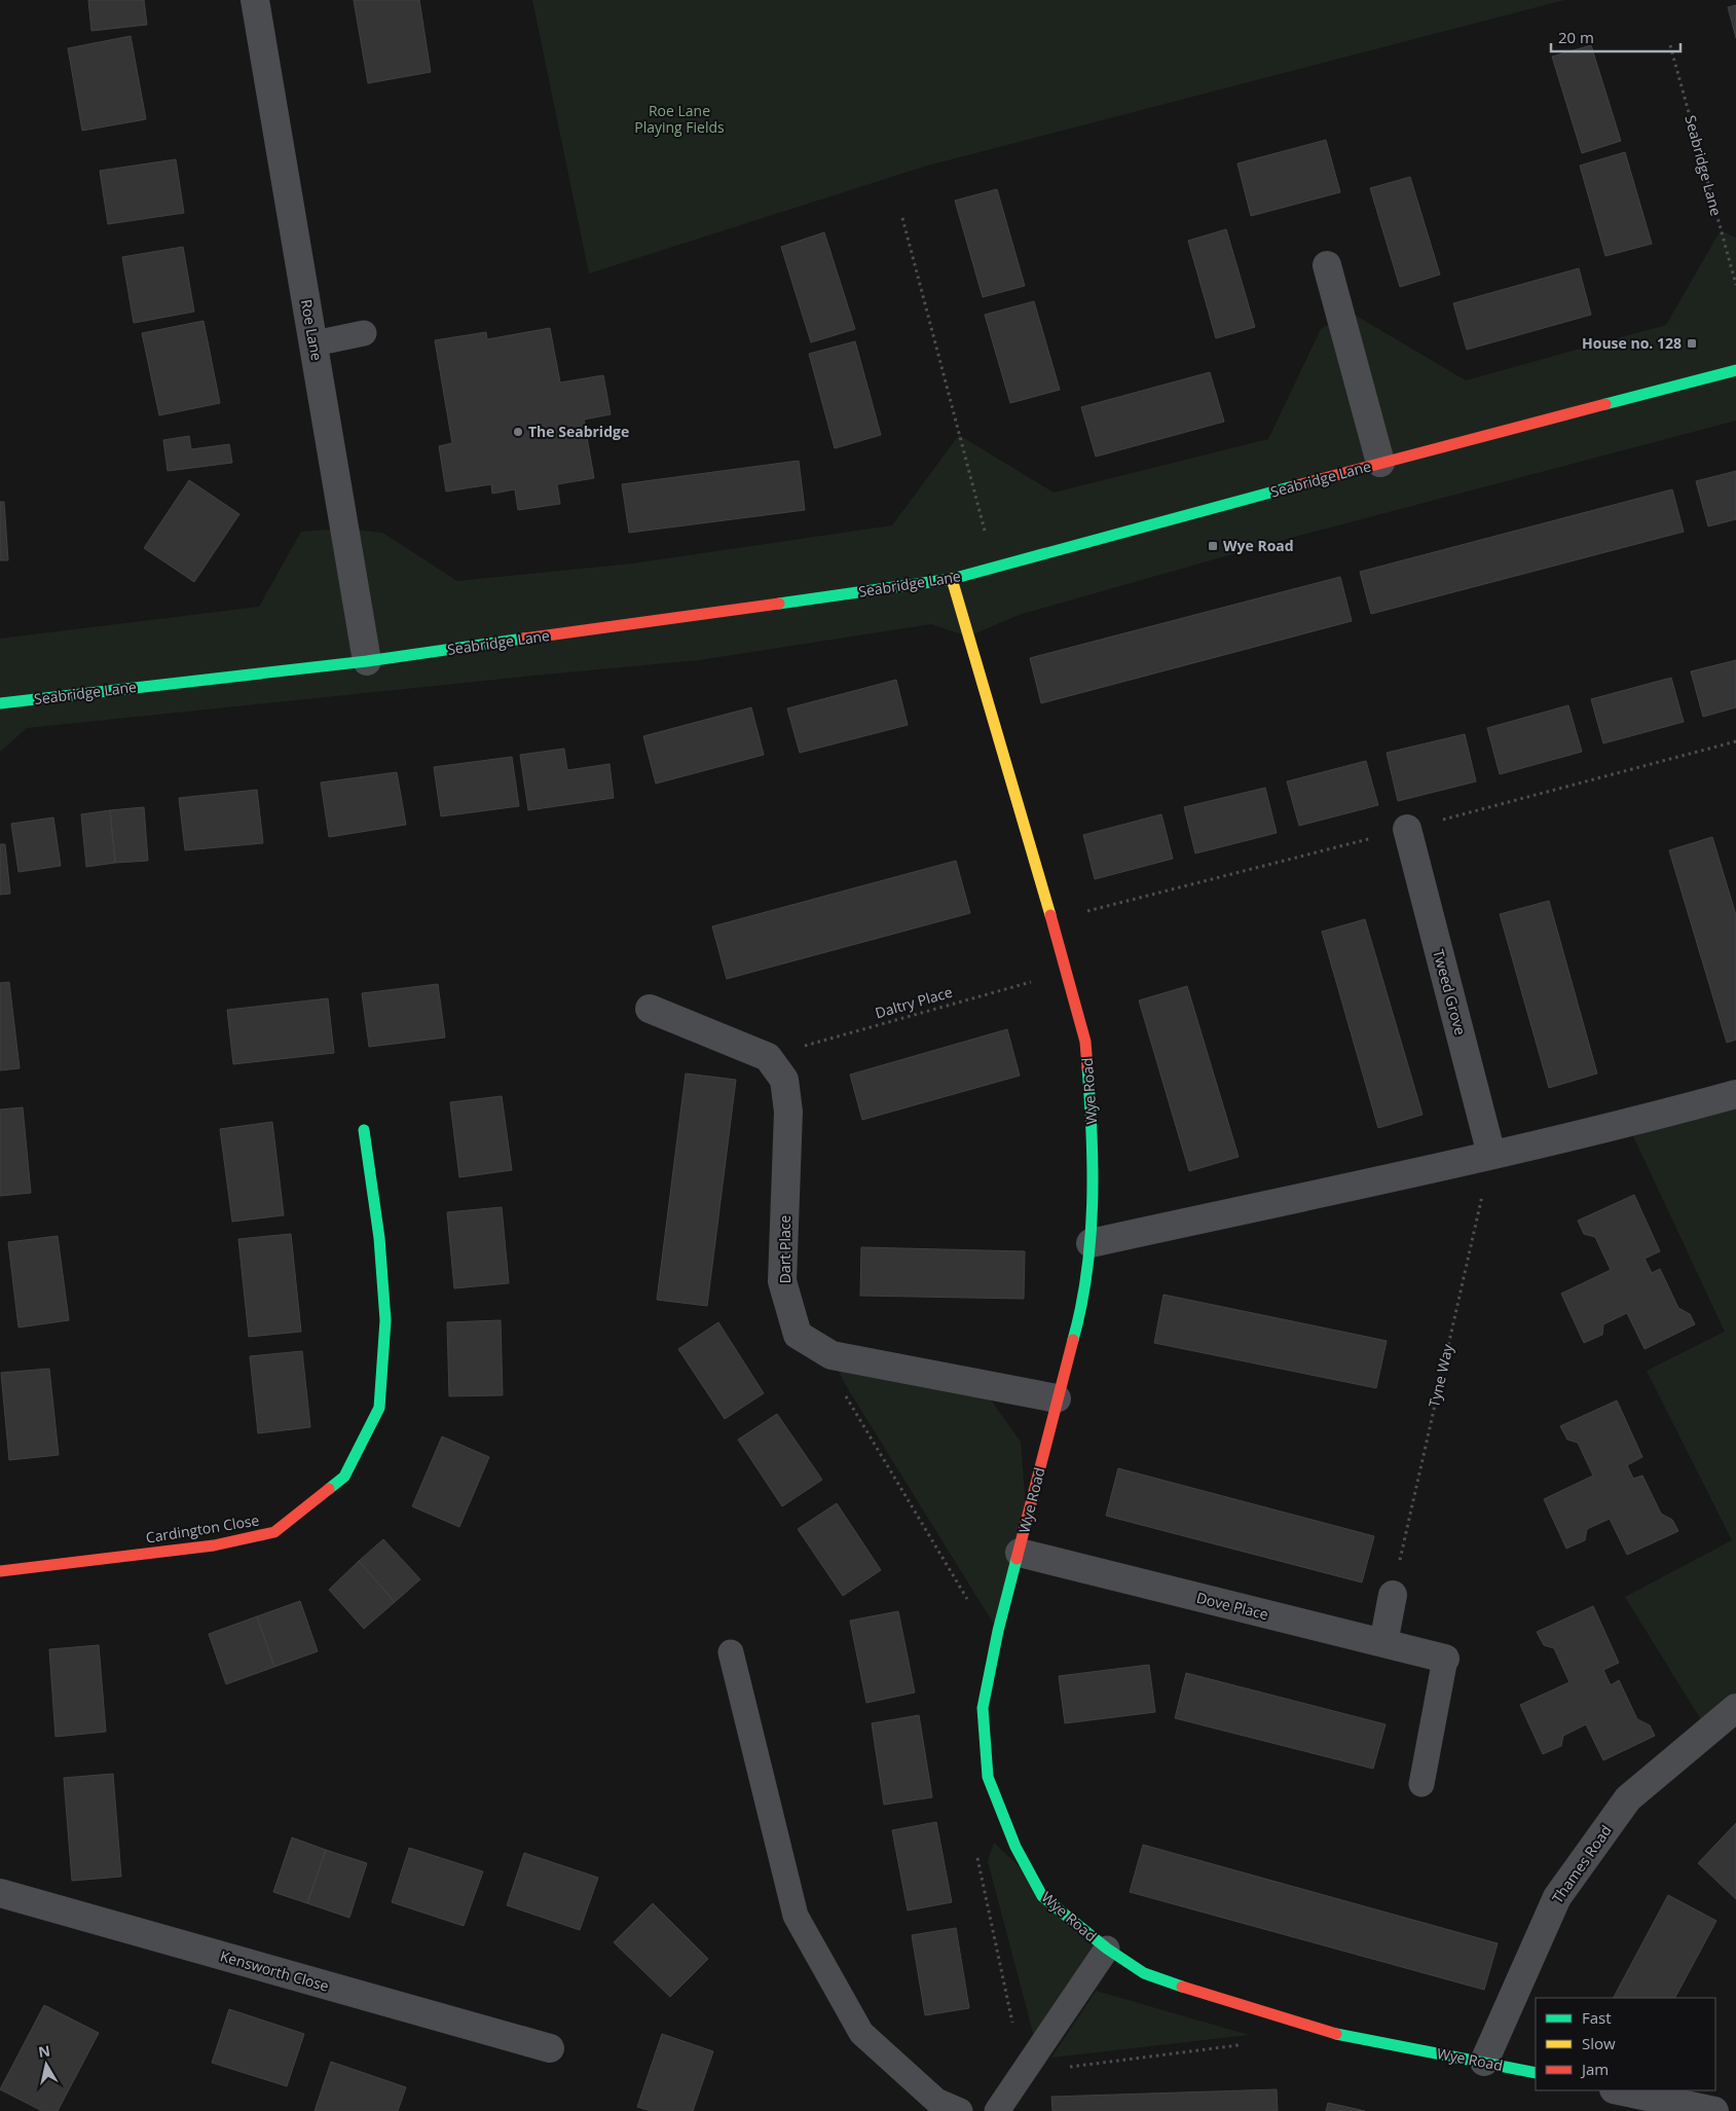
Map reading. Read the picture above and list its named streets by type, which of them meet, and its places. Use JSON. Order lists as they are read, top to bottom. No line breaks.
{"streets":{"street":["Seabridge Lane","Roe Lane","Tweed Grove","Wye Road","Dart Place","Cardington Close","Dove Place","Thames Road","Kensworth Close"],"path":["Daltry Place","Tyne Way"]},"crossings":[["Seabridge Lane","Roe Lane"],["Seabridge Lane","Wye Road"],["Tweed Grove","Tyne Way"],["Daltry Place","Wye Road"],["Daltry Place","Dart Place"],["Wye Road","Dart Place"],["Wye Road","Dove Place"],["Wye Road","Thames Road"]],"parks":["Roe Lane Playing Fields"],"places":{"transit":["House no. 128","Wye Road"],"other":["The Seabridge"]},"legend":["Fast","Slow","Jam"],"scale_bar":"20 m","north":"top"}
